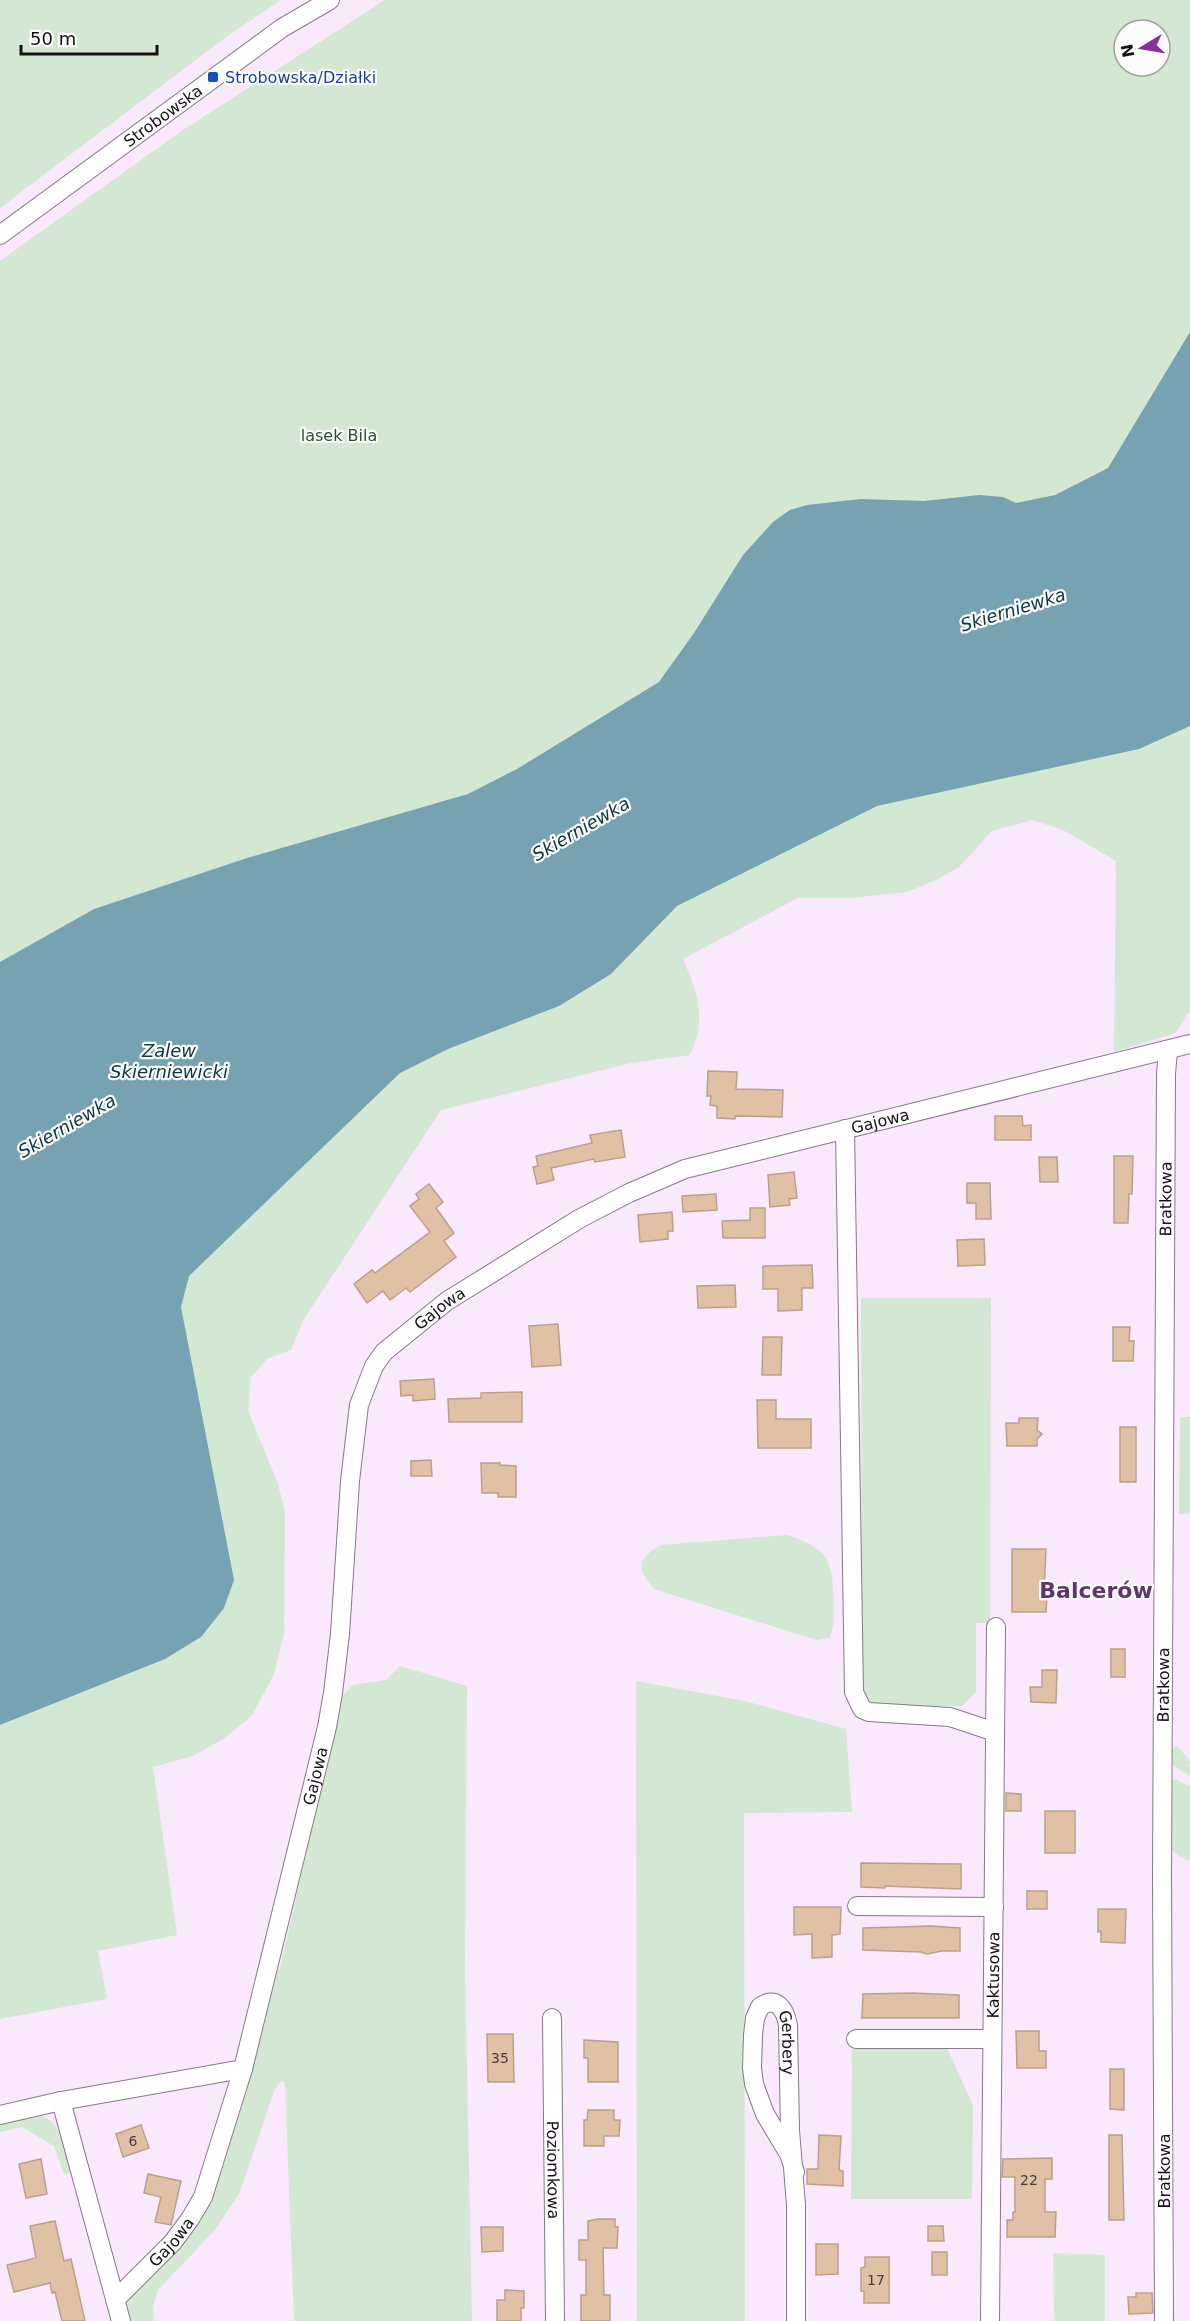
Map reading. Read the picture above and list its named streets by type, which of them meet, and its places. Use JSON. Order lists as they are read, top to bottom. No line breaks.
{"streets":{"street":["Strobowska","Gajowa","Bratkowa","Kaktusowa","Gerbery","Poziomkowa"]},"crossings":[["Gajowa","Bratkowa"]],"districts":["Balcerów"],"water":["Skierniewka","Zalew Skierniewicki"],"parks":["lasek Bila"],"places":{"transit":["Strobowska/Działki"]},"house_numbers":["35","6","22","17"],"scale_bar":"50 m","north":"left"}
